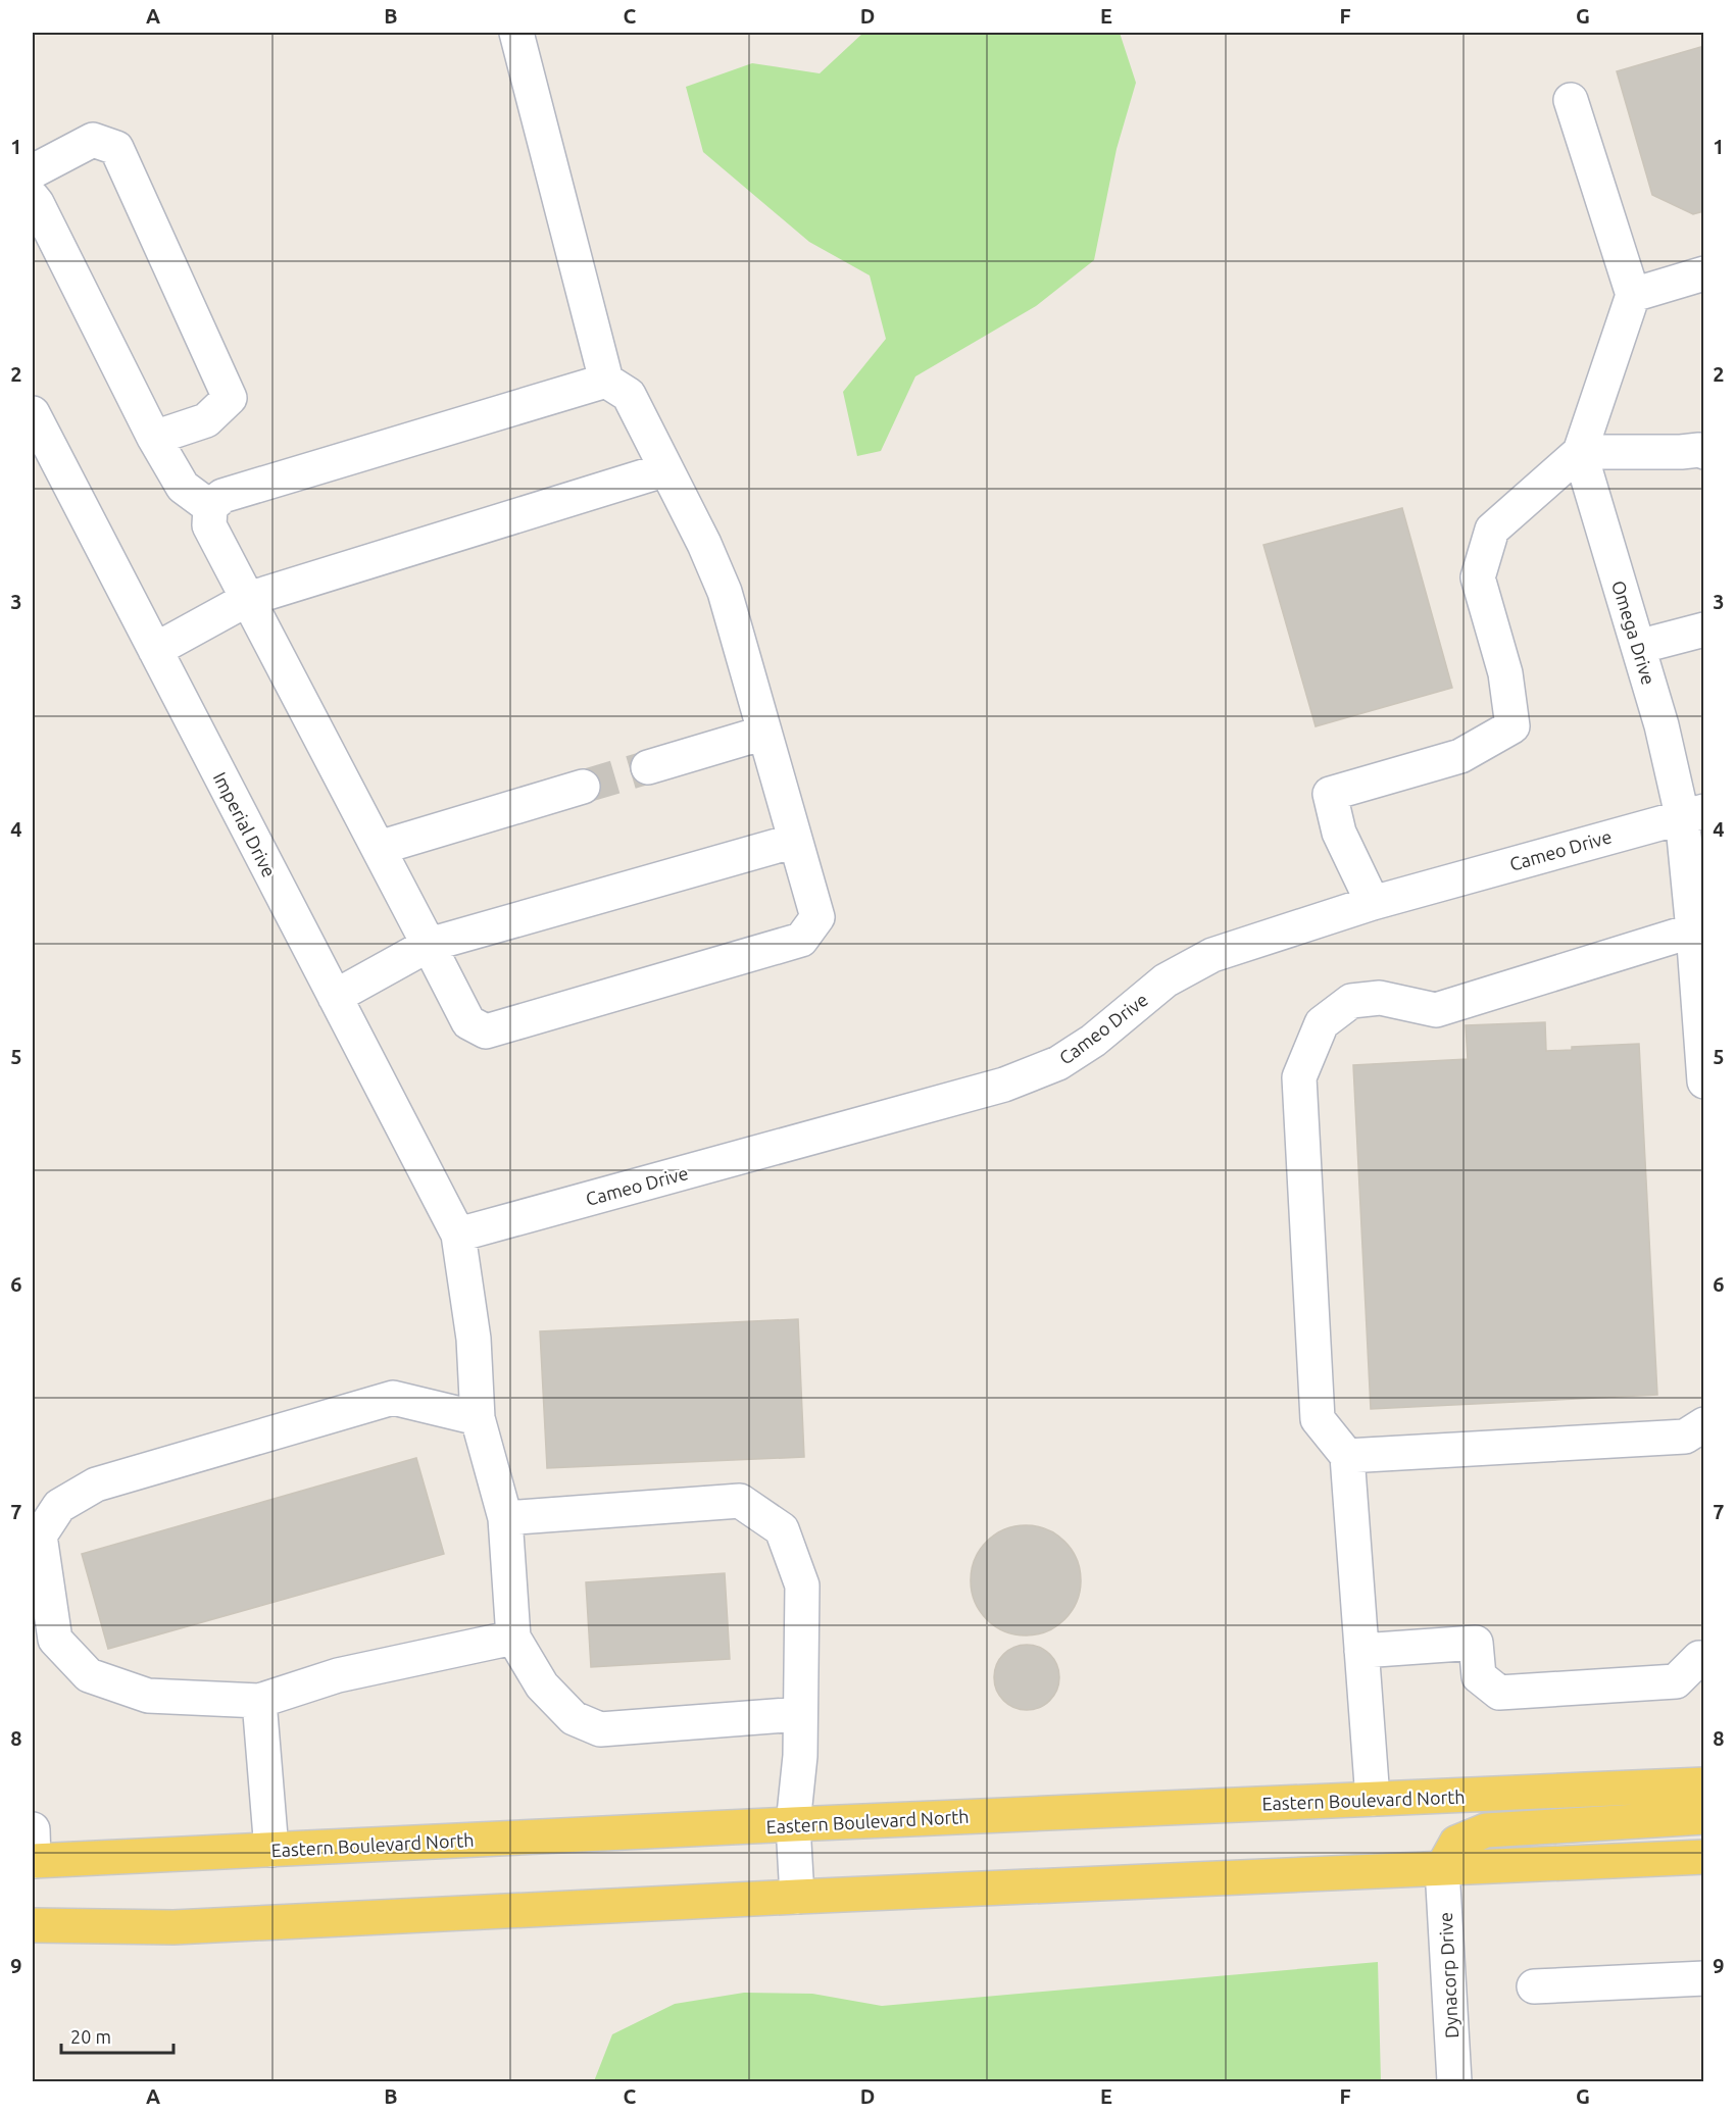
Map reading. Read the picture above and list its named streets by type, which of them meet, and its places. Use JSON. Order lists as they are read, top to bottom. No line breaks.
{"streets":{"main road":["Eastern Boulevard North"],"street":["Omega Drive","Imperial Drive","Cameo Drive","Dynacorp Drive"]},"crossings":[["Omega Drive","Cameo Drive"],["Imperial Drive","Cameo Drive"]],"scale_bar":"20 m","grid":{"columns":["A","B","C","D","E","F","G"],"rows":["1","2","3","4","5","6","7","8","9"]}}
